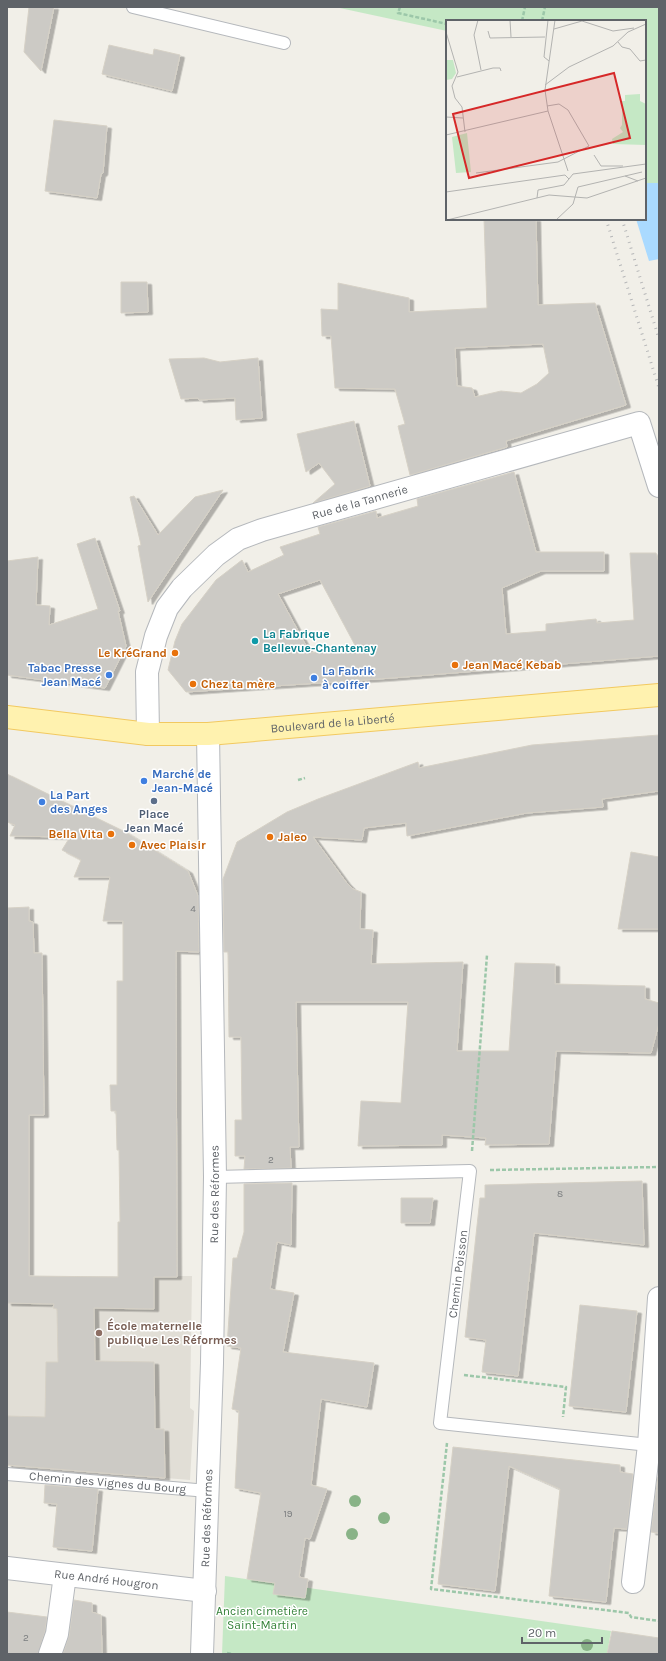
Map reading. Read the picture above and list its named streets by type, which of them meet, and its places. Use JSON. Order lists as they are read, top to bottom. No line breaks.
{"streets":{"main road":["Boulevard de la Liberté"],"street":["Rue de la Tannerie","Rue des Réformes","Rue André Hougron"],"lane":["Chemin Poisson","Chemin des Vignes du Bourg"]},"crossings":[["Rue de la Tannerie","Boulevard de la Liberté"],["Boulevard de la Liberté","Rue des Réformes"],["Rue des Réformes","Chemin des Vignes du Bourg"],["Rue des Réformes","Rue André Hougron"]],"parks":["Ancien cimetière Saint-Martin"],"places":["La Fabrique Bellevue-Chantenay","Le KréGrand","Jean Macé Kebab","Tabac Presse Jean Macé","La Fabrik à coiffer","Chez ta mère","Marché de Jean-Macé","Place Jean Macé","La Part des Anges","Bella Vita","Jaleo","Avec Plaisir","École maternelle publique Les Réformes"],"house_numbers":["4","2","8","19","2"],"scale_bar":"20 m"}
